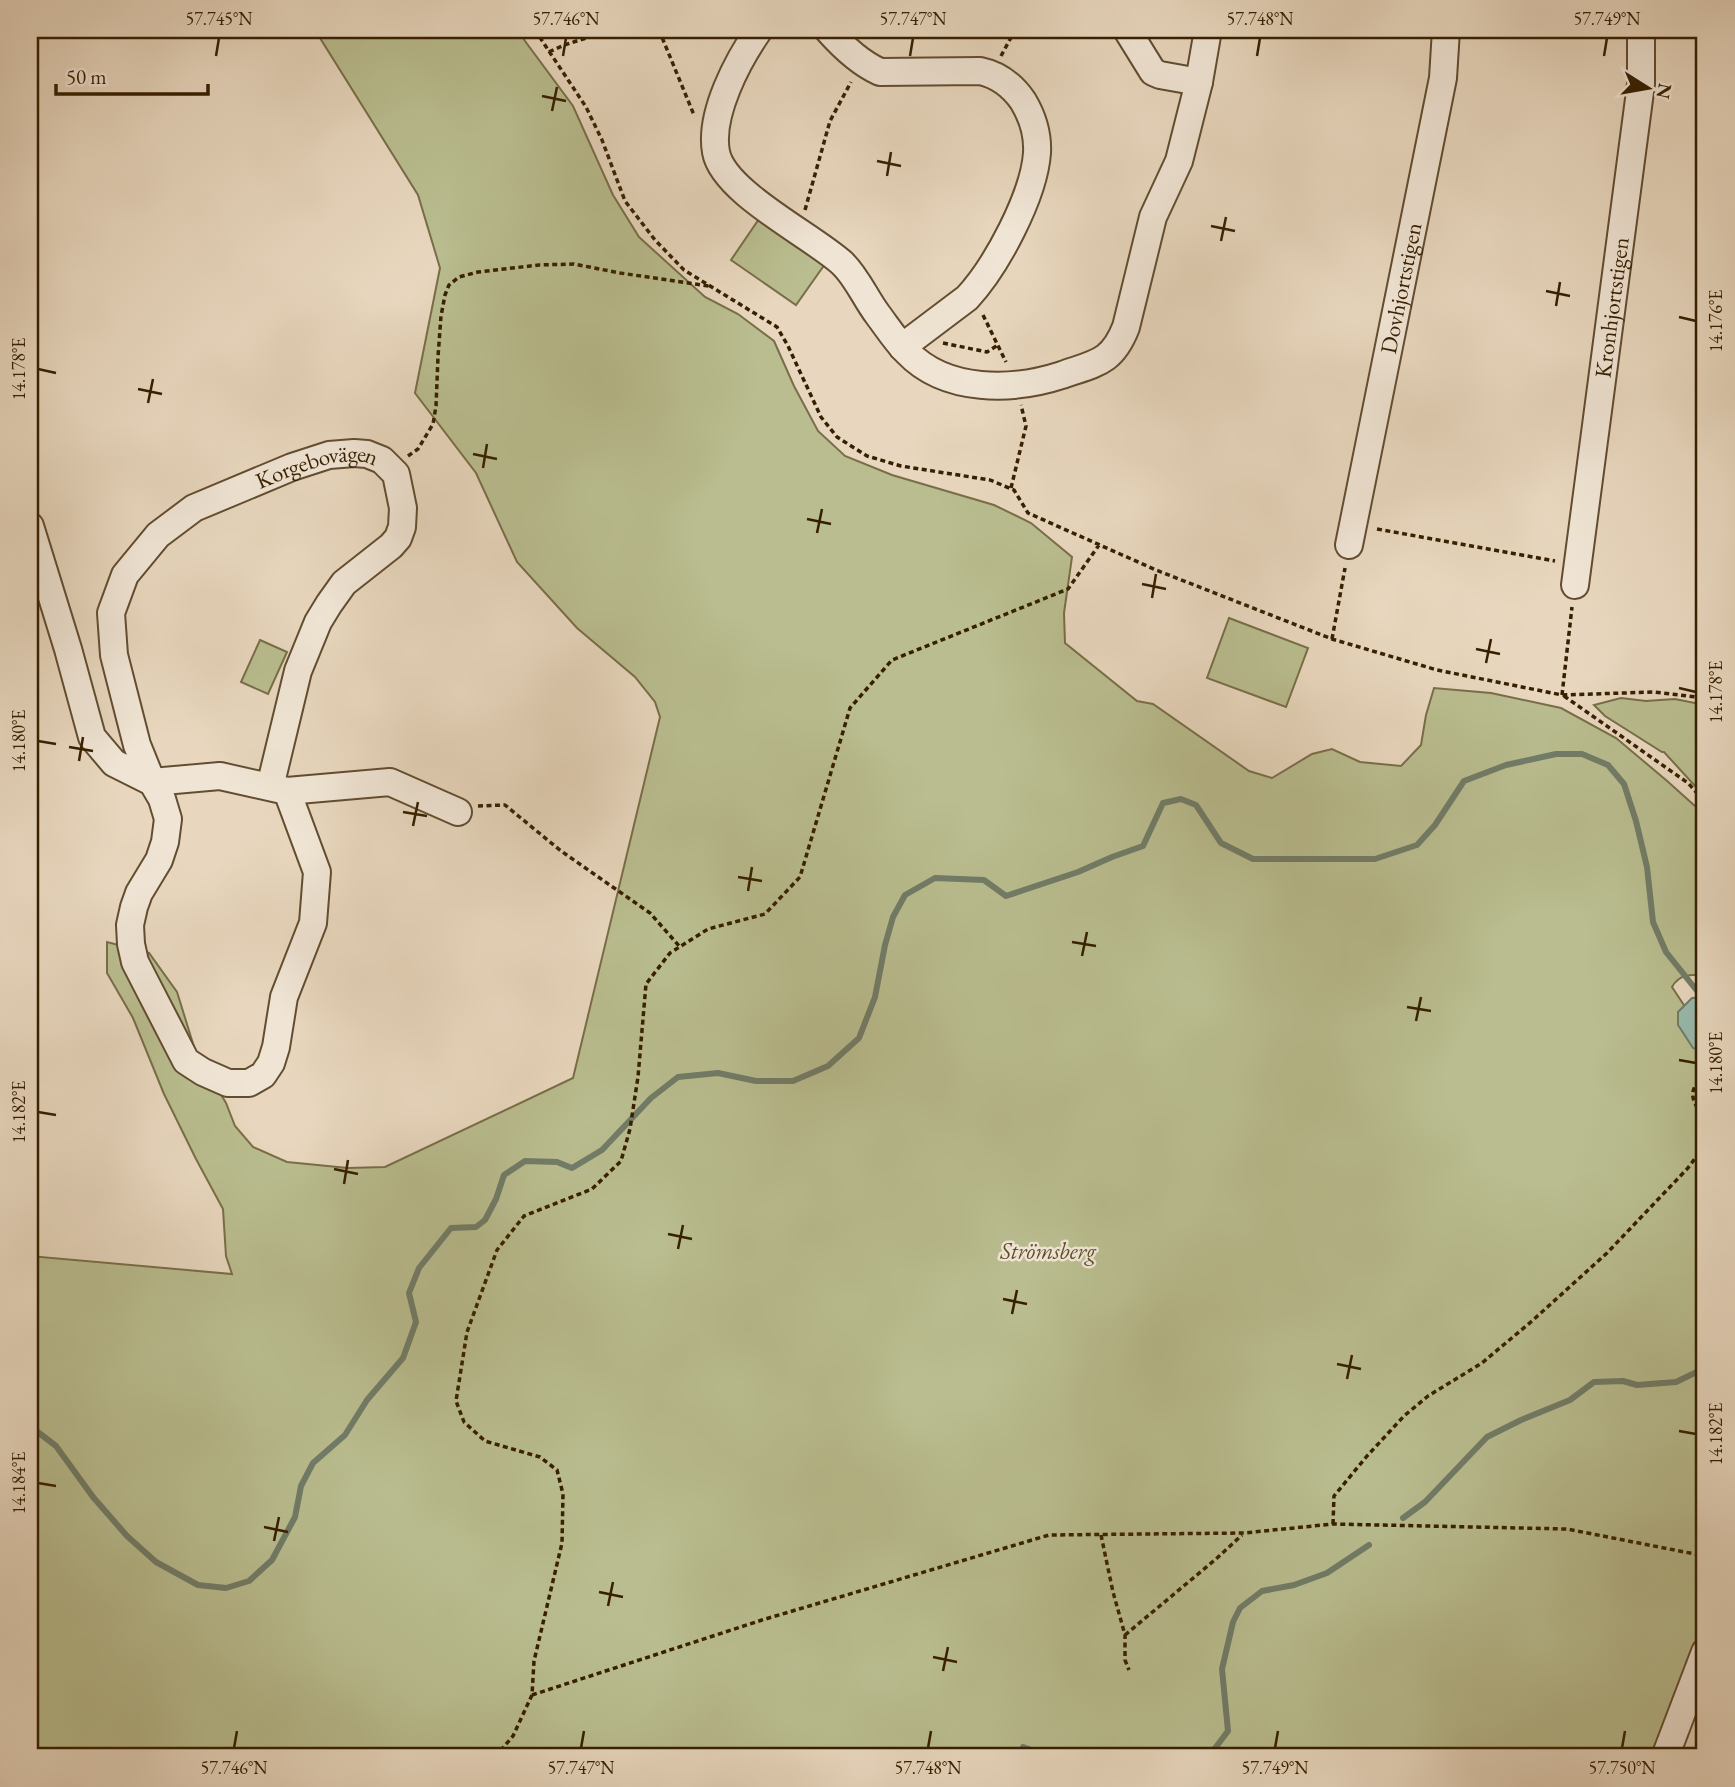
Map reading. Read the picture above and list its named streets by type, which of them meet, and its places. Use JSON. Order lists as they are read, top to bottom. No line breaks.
{"streets":{"street":["Dovhjortstigen","Kronhjortstigen","Korgebovägen"]},"parks":["Strömsberg"],"scale_bar":"50 m","north":"right","coordinates":["57.745°N","57.746°N","57.747°N","57.748°N","57.749°N","14.176°E","14.178°E","14.180°E","14.182°E","14.184°E","57.750°N"]}
